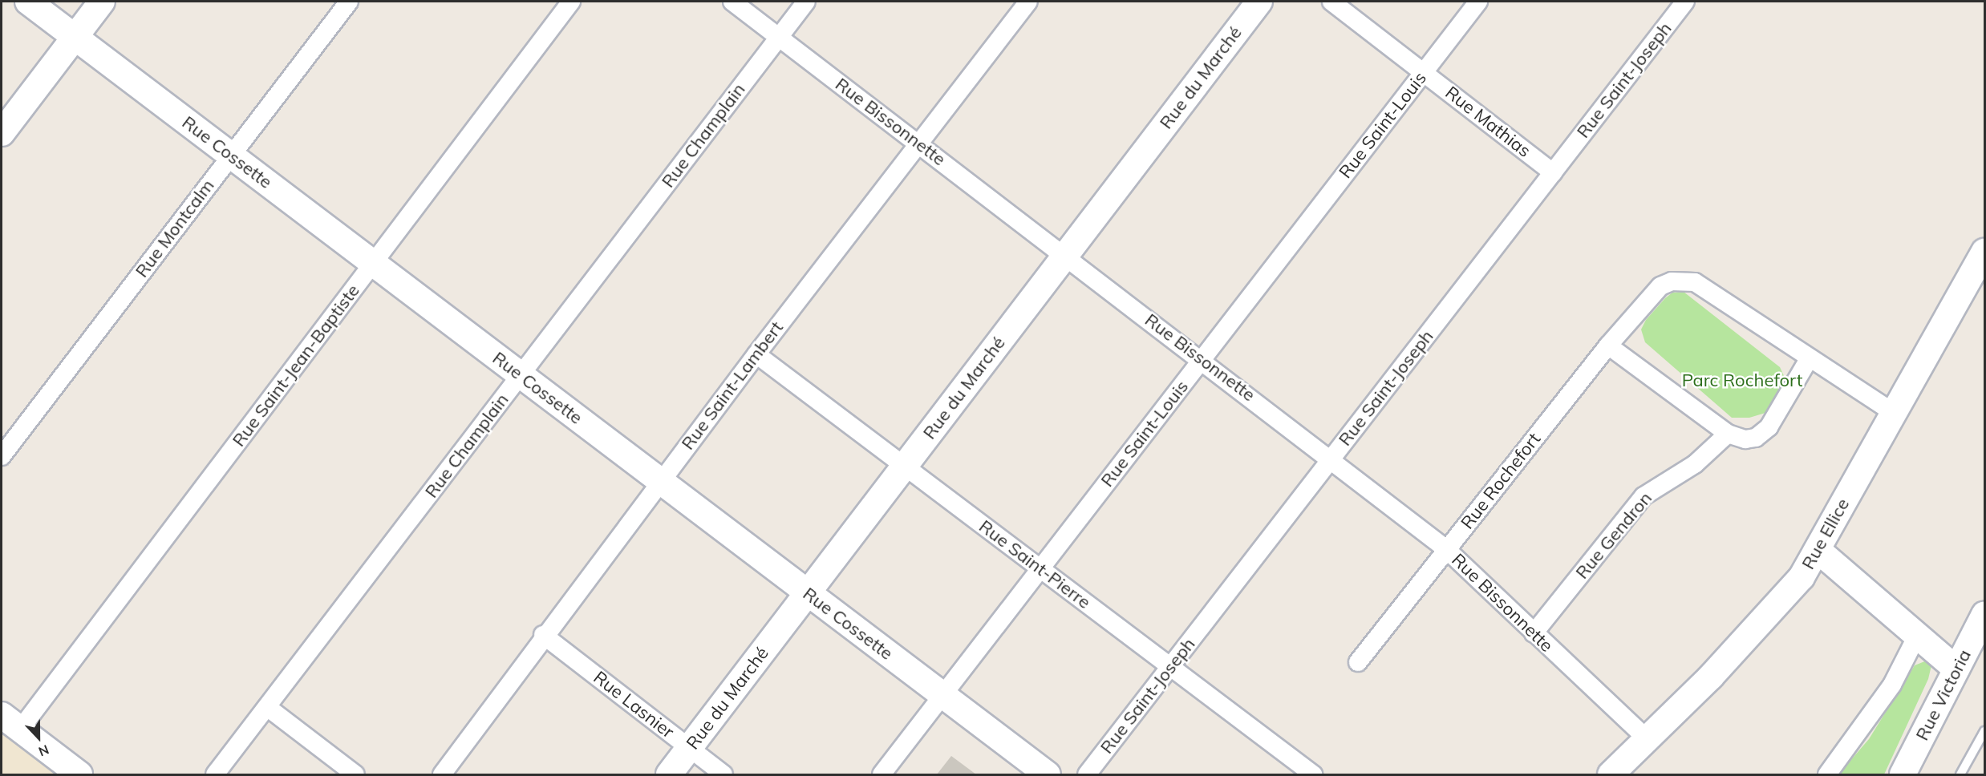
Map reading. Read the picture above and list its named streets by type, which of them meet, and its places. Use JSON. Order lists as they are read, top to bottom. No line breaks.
{"streets":{"street":["Rue du Marché","Rue Saint-Joseph","Rue Bissonnette","Rue Mathias","Rue Saint-Louis","Rue Champlain","Rue Cossette","Rue Montcalm","Rue Saint-Jean-Baptiste","Rue Saint-Lambert","Rue Rochefort","Rue Ellice","Rue Gendron","Rue Saint-Pierre","Rue Victoria","Rue Lasnier"]},"crossings":[["Rue du Marché","Rue Bissonnette"],["Rue du Marché","Rue Cossette"],["Rue du Marché","Rue Saint-Pierre"],["Rue du Marché","Rue Lasnier"],["Rue Saint-Joseph","Rue Bissonnette"],["Rue Saint-Joseph","Rue Mathias"],["Rue Saint-Joseph","Rue Saint-Pierre"],["Rue Bissonnette","Rue Saint-Louis"],["Rue Bissonnette","Rue Champlain"],["Rue Bissonnette","Rue Saint-Lambert"],["Rue Bissonnette","Rue Rochefort"],["Rue Bissonnette","Rue Ellice"],["Rue Bissonnette","Rue Gendron"],["Rue Mathias","Rue Saint-Louis"],["Rue Saint-Louis","Rue Cossette"],["Rue Saint-Louis","Rue Saint-Pierre"],["Rue Champlain","Rue Cossette"],["Rue Cossette","Rue Montcalm"],["Rue Cossette","Rue Saint-Jean-Baptiste"],["Rue Cossette","Rue Saint-Lambert"],["Rue Saint-Lambert","Rue Saint-Pierre"],["Rue Saint-Lambert","Rue Lasnier"],["Rue Rochefort","Rue Ellice"]],"parks":["Parc Rochefort"],"north":"bottom"}
